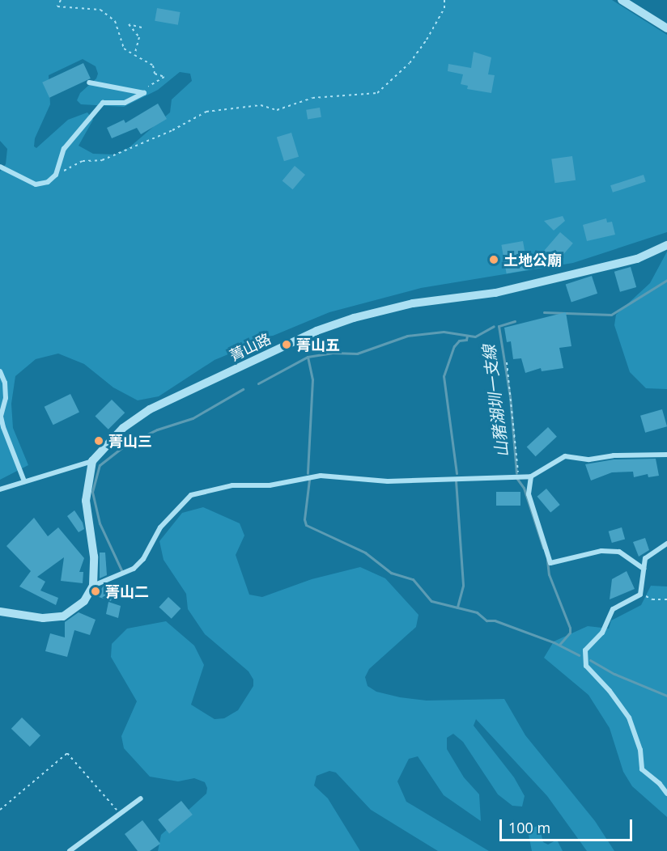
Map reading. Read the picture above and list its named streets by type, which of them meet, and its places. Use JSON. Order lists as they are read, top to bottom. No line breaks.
{"streets":{"street":["菁山路"]},"water":["山豬湖圳一支線"],"places":["土地公廟","菁山五","菁山三","菁山二"],"scale_bar":"100 m"}
